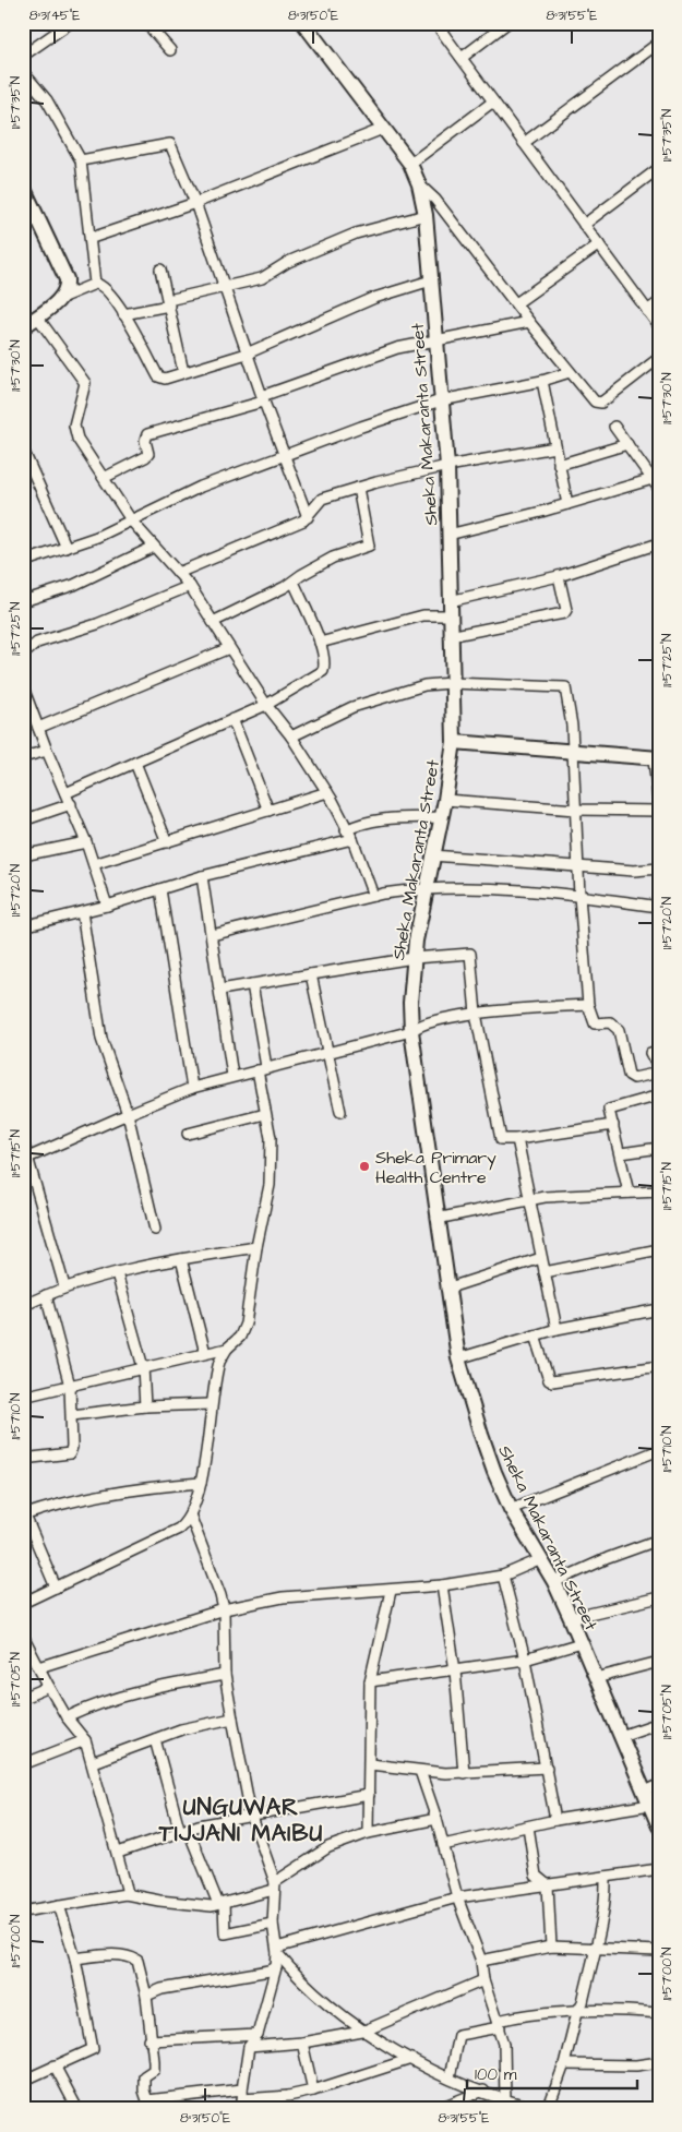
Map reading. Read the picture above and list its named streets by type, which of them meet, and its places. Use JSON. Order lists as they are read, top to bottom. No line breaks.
{"streets":{"street":["Sheka Makaranta Street"]},"districts":["UNGUWAR TIJJANI MAIBU"],"places":["Sheka Primary Health Centre"],"scale_bar":"100 m","coordinates":["8°31'45\"E","8°31'50\"E","8°31'55\"E","11°57'35\"N","11°57'30\"N","11°57'25\"N","11°57'20\"N","11°57'15\"N","11°57'10\"N","11°57'05\"N","11°57'00\"N"]}
